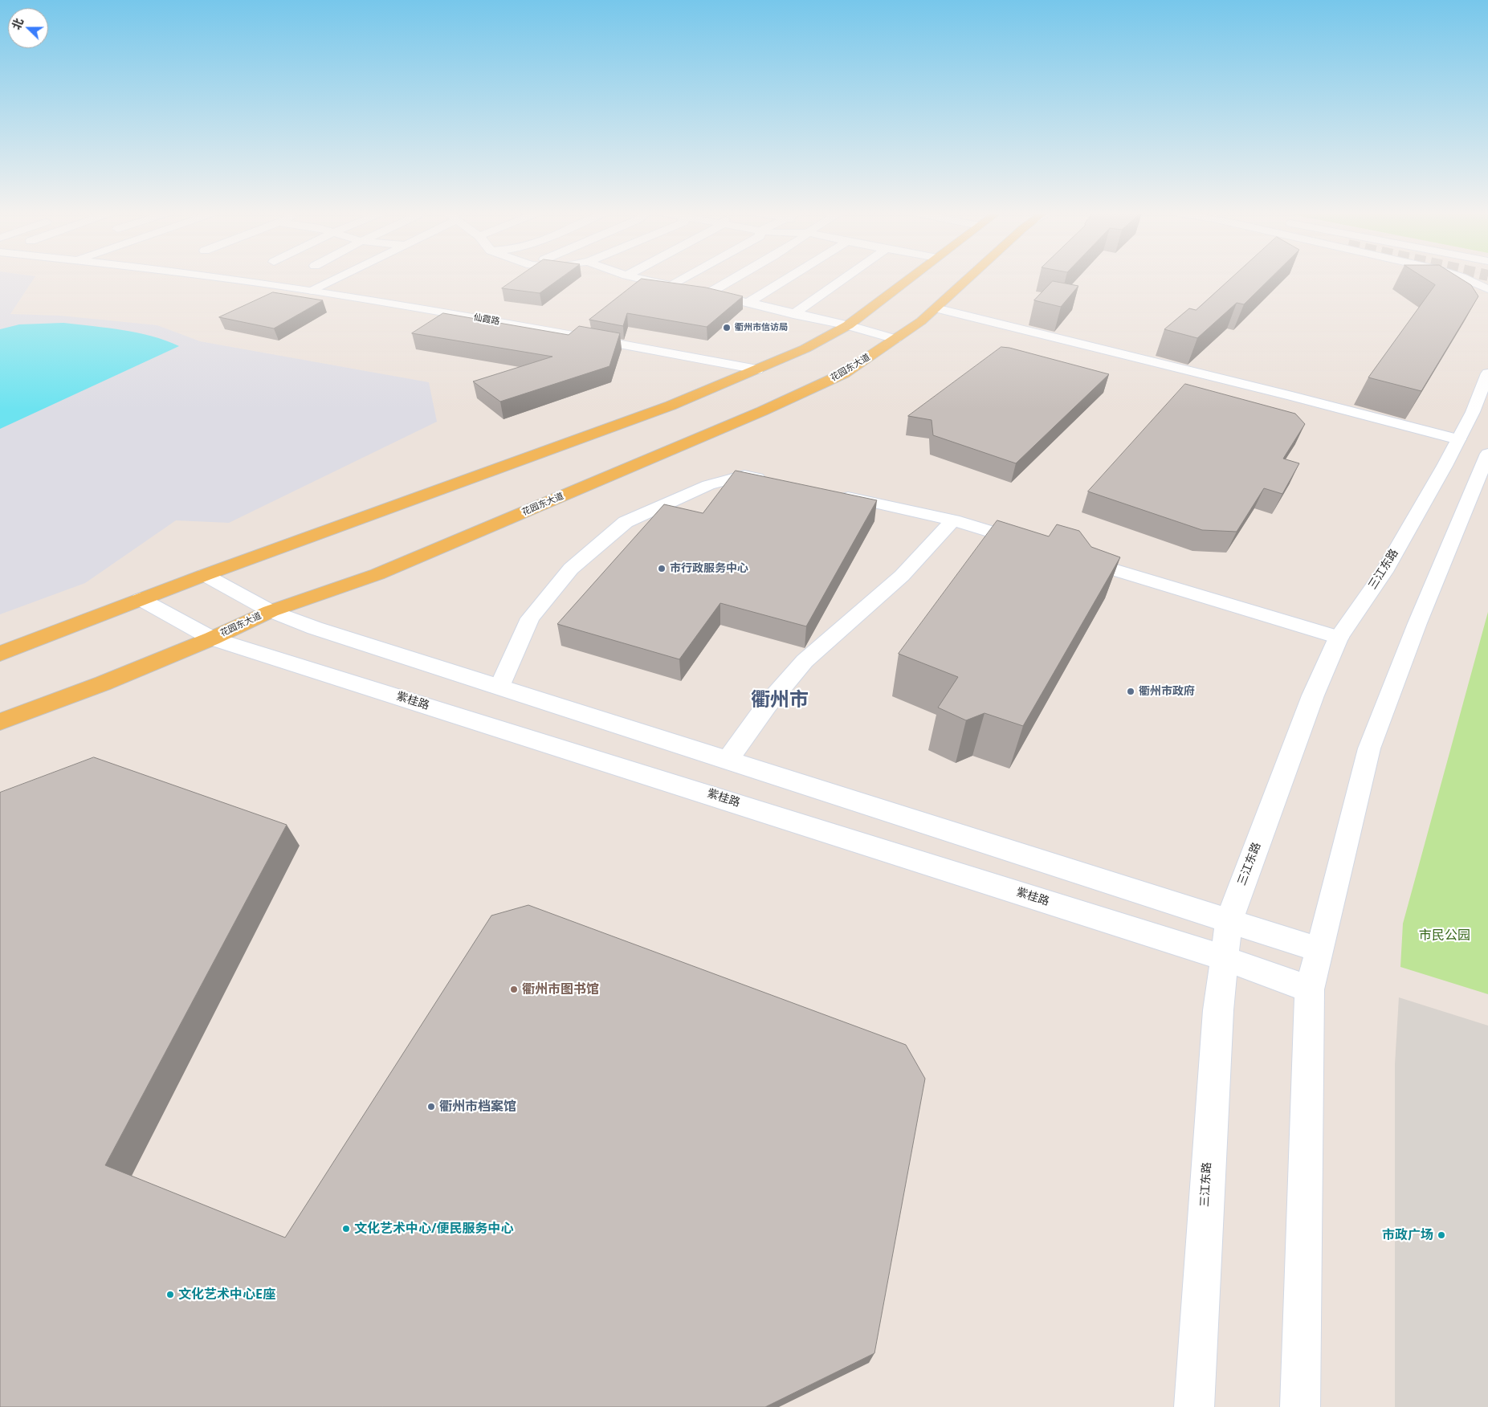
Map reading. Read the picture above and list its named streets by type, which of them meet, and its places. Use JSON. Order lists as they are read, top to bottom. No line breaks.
{"streets":{"main road":["花园东大道"],"street":["仙霞路","三江东路","紫桂路"]},"crossings":[["花园东大道","紫桂路"],["三江东路","紫桂路"]],"districts":["衢州市"],"parks":["市民公园"],"places":["衢州市信访局","市行政服务中心","衢州市政府","衢州市图书馆","衢州市档案馆","文化艺术中心/便民服务中心","市政广场","文化艺术中心E座"],"north":"left"}
